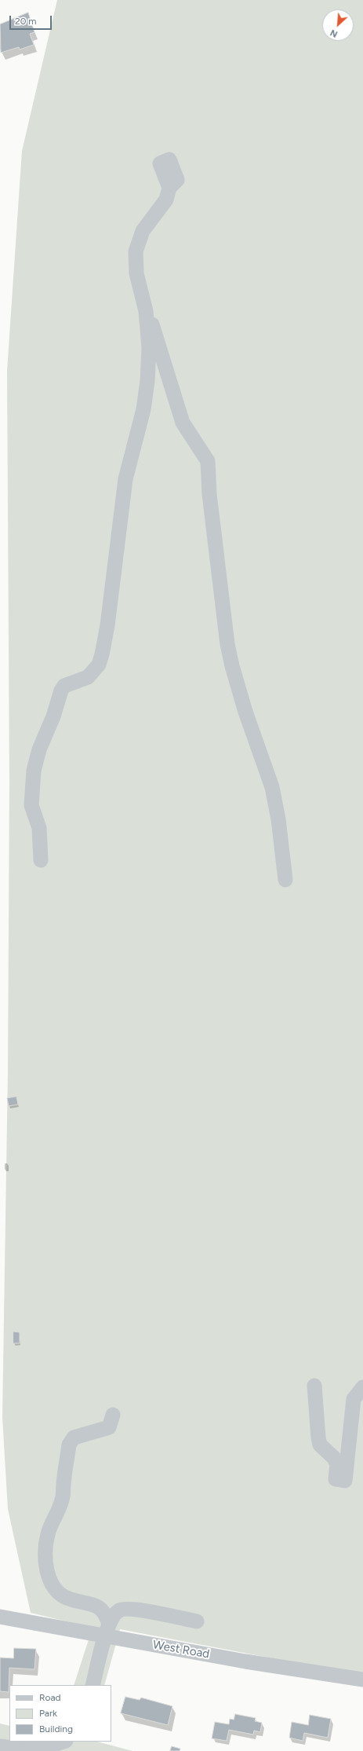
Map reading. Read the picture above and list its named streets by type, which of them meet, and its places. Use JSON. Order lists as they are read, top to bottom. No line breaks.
{"streets":{"street":["West Road"]},"legend":["Road","Park","Building"],"scale_bar":"20 m","north":"bottom left"}
